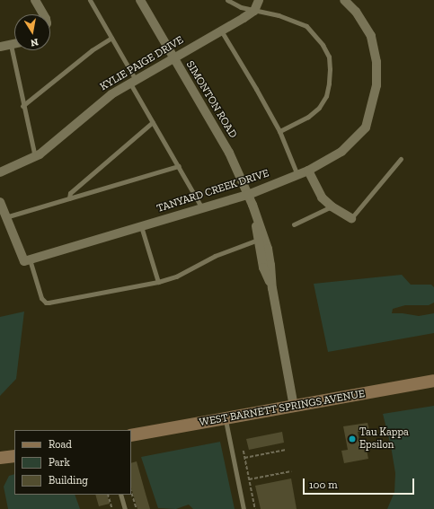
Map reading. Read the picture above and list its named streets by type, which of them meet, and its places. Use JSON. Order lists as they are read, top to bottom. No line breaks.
{"streets":{"street":["KYLIE PAIGE DRIVE","SIMONTON ROAD","TANYARD CREEK DRIVE","WEST BARNETT SPRINGS AVENUE"]},"crossings":[["KYLIE PAIGE DRIVE","SIMONTON ROAD"],["SIMONTON ROAD","TANYARD CREEK DRIVE"],["SIMONTON ROAD","WEST BARNETT SPRINGS AVENUE"]],"places":["Tau Kappa Epsilon"],"legend":["Road","Park","Building"],"scale_bar":"100 m","north":"bottom"}
